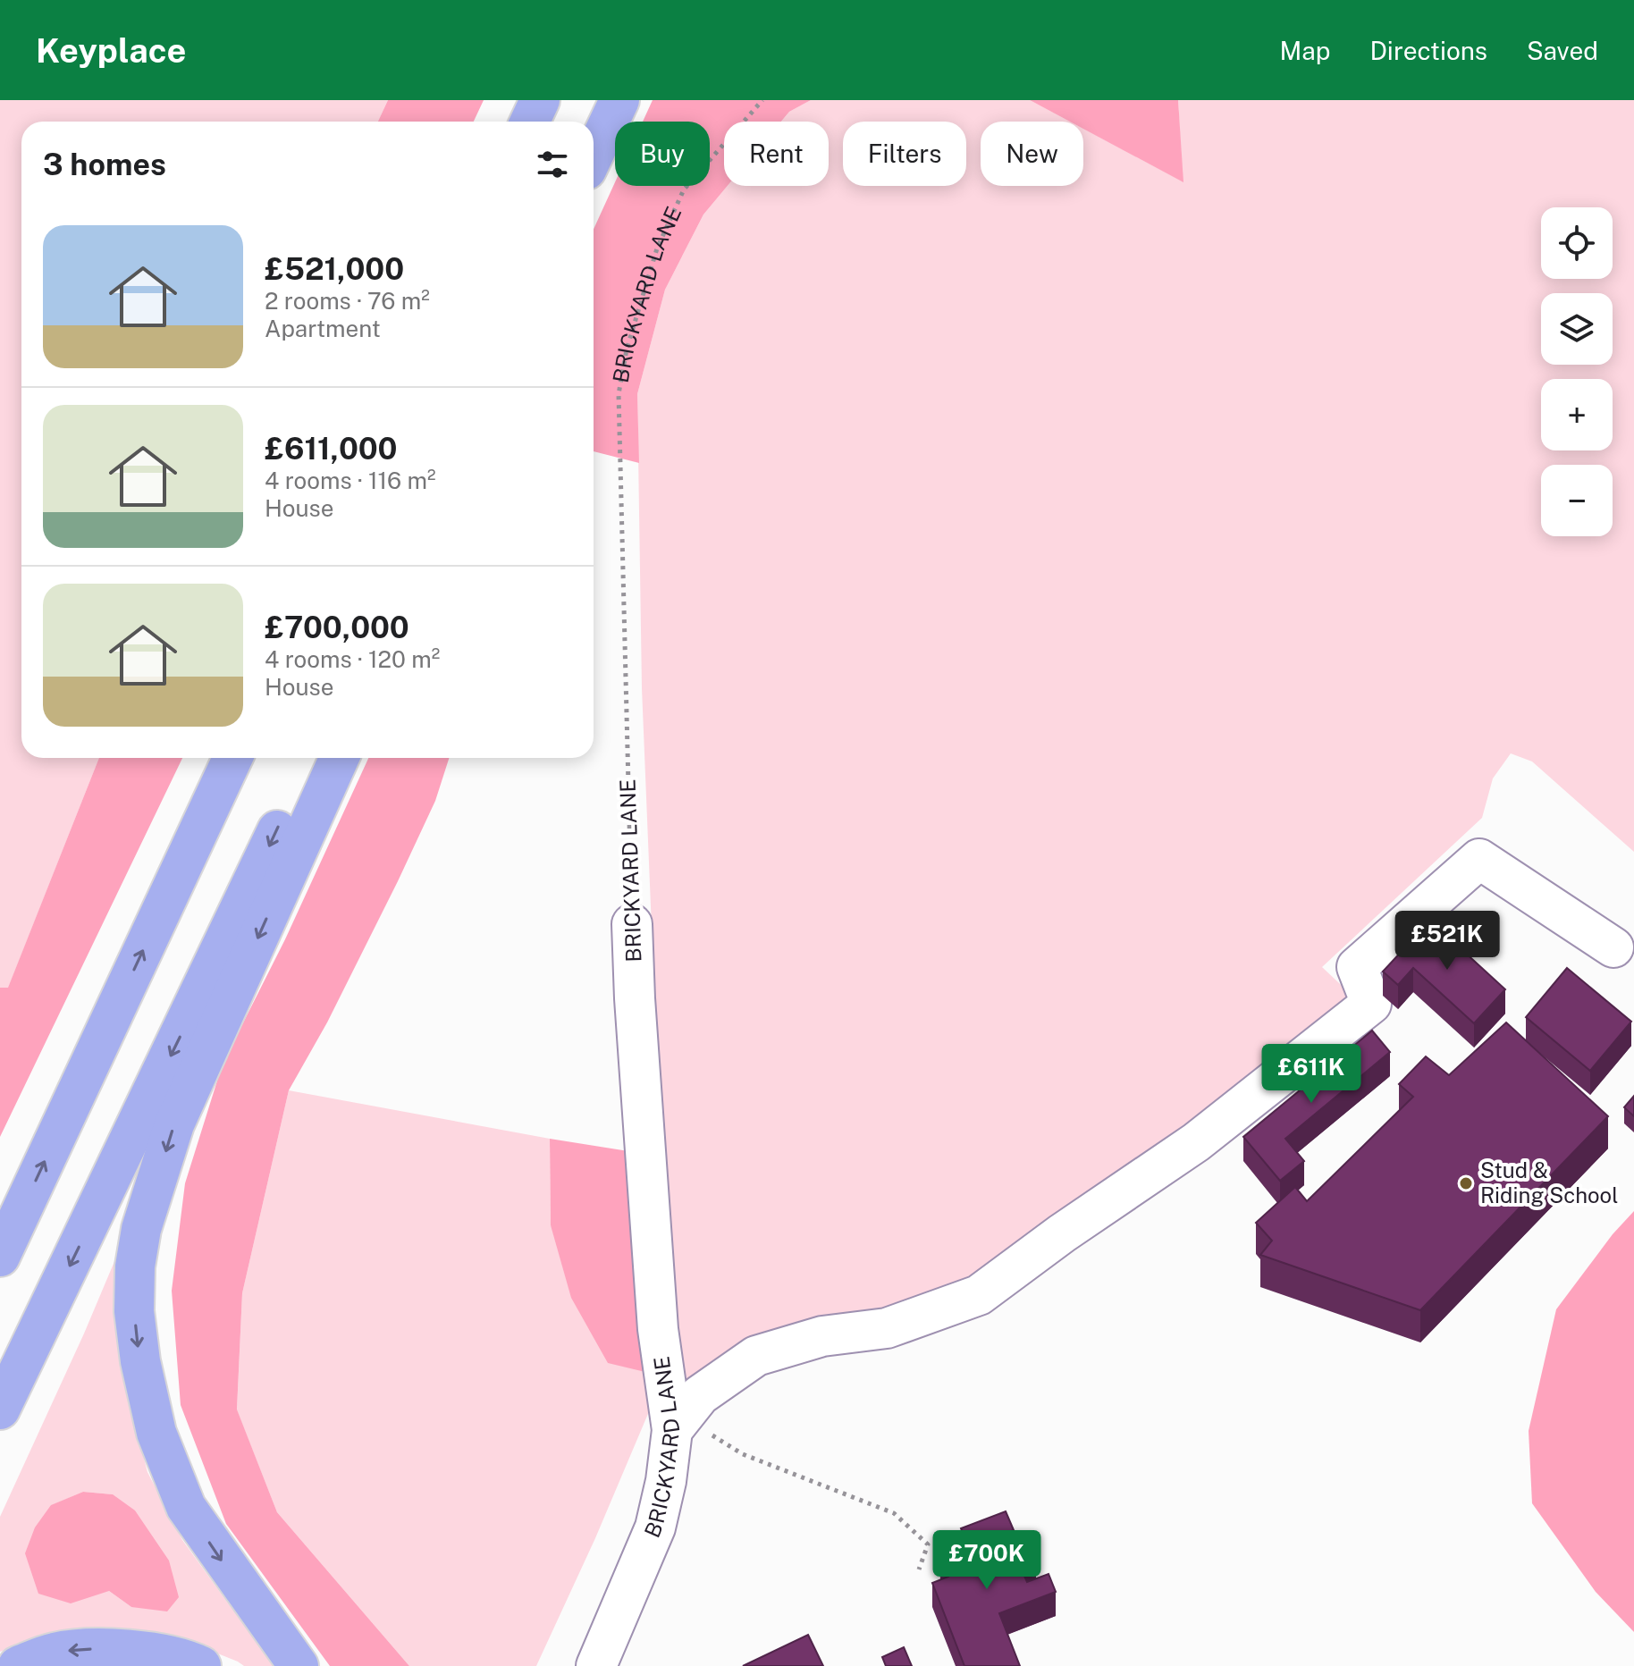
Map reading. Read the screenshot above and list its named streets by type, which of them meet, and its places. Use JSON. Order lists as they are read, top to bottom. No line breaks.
{"streets":{"lane":["BRICKYARD LANE"]},"places":["Stud & Riding School"],"page":{"header":"Keyplace","nav":["Map","Directions","Saved"],"chip":["Buy","Rent","Filters","New"],"heading":"3 homes","map_buttons":["+","−"],"list":[{"name":"£521,000","note":"2 rooms · 76 m² · Apartment"},{"name":"£611,000","note":"4 rooms · 116 m² · House"},{"name":"£700,000","note":"4 rooms · 120 m² · House"}],"price":["£521K","£611K","£700K"]}}
